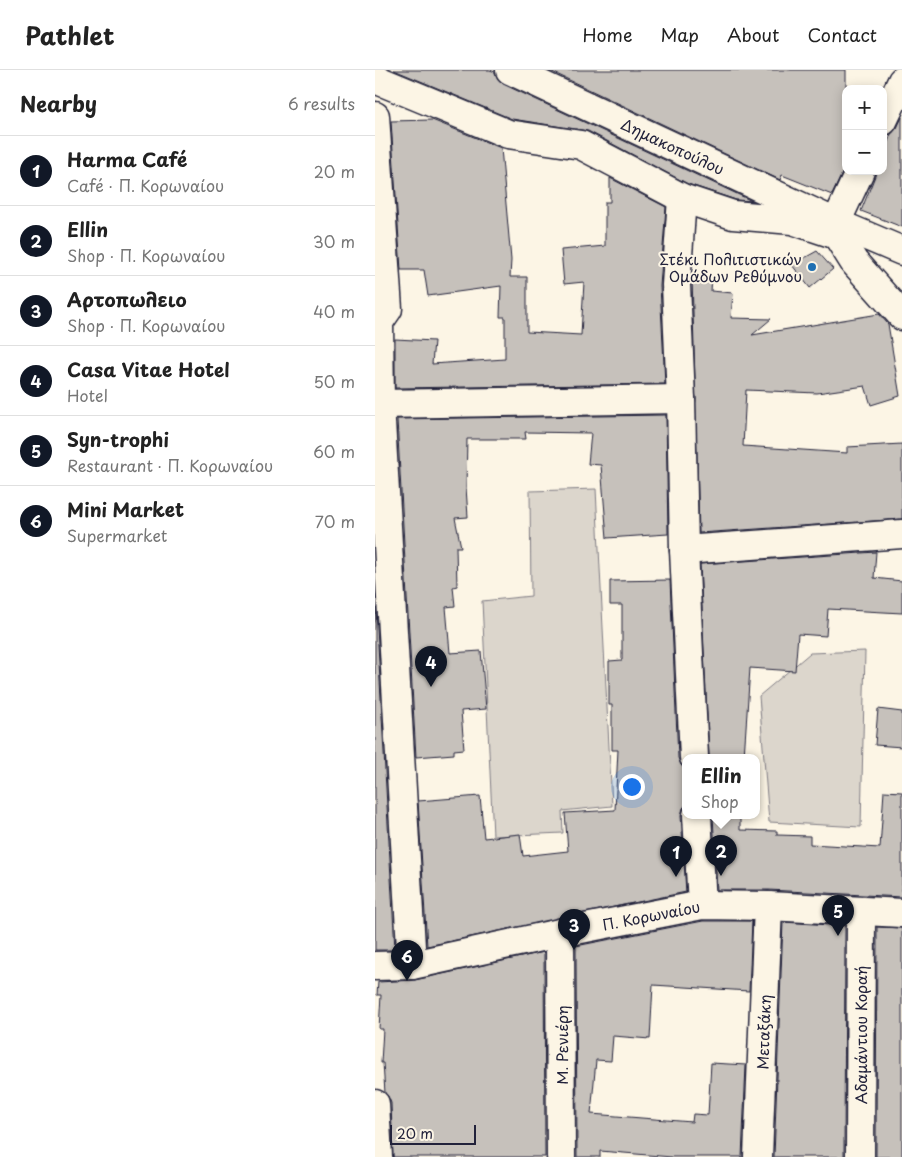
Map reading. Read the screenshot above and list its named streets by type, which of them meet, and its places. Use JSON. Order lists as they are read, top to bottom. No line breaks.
{"streets":{"street":["Δημακοπούλου","Π. Κορωναίου","Μεταξάκη","Αδαμάντιου Κοραή","Μ. Ρενιέρη"]},"crossings":[["Π. Κορωναίου","Μεταξάκη"],["Π. Κορωναίου","Αδαμάντιου Κοραή"],["Π. Κορωναίου","Μ. Ρενιέρη"]],"places":["Στέκι Πολιτιστικών Ομάδων Ρεθύμνου"],"scale_bar":"20 m","page":{"header":"Pathlet","nav":["Home","Map","About","Contact"],"heading":["Nearby","6 results"],"map_buttons":["+","−"],"list":[{"mark":"1","name":"Harma Café","note":"Café · Π. Κορωναίου","value":"20 m"},{"mark":"2","name":"Ellin","note":"Shop · Π. Κορωναίου","value":"30 m"},{"mark":"3","name":"Αρτοπωλειο","note":"Shop · Π. Κορωναίου","value":"40 m"},{"mark":"4","name":"Casa Vitae Hotel","note":"Hotel","value":"50 m"},{"mark":"5","name":"Syn-trophi","note":"Restaurant · Π. Κορωναίου","value":"60 m"},{"mark":"6","name":"Mini Market","note":"Supermarket","value":"70 m"}],"pins":["4","2","1","5","3","6"],"popup":["Ellin","Shop"],"scale":"20 m"}}
